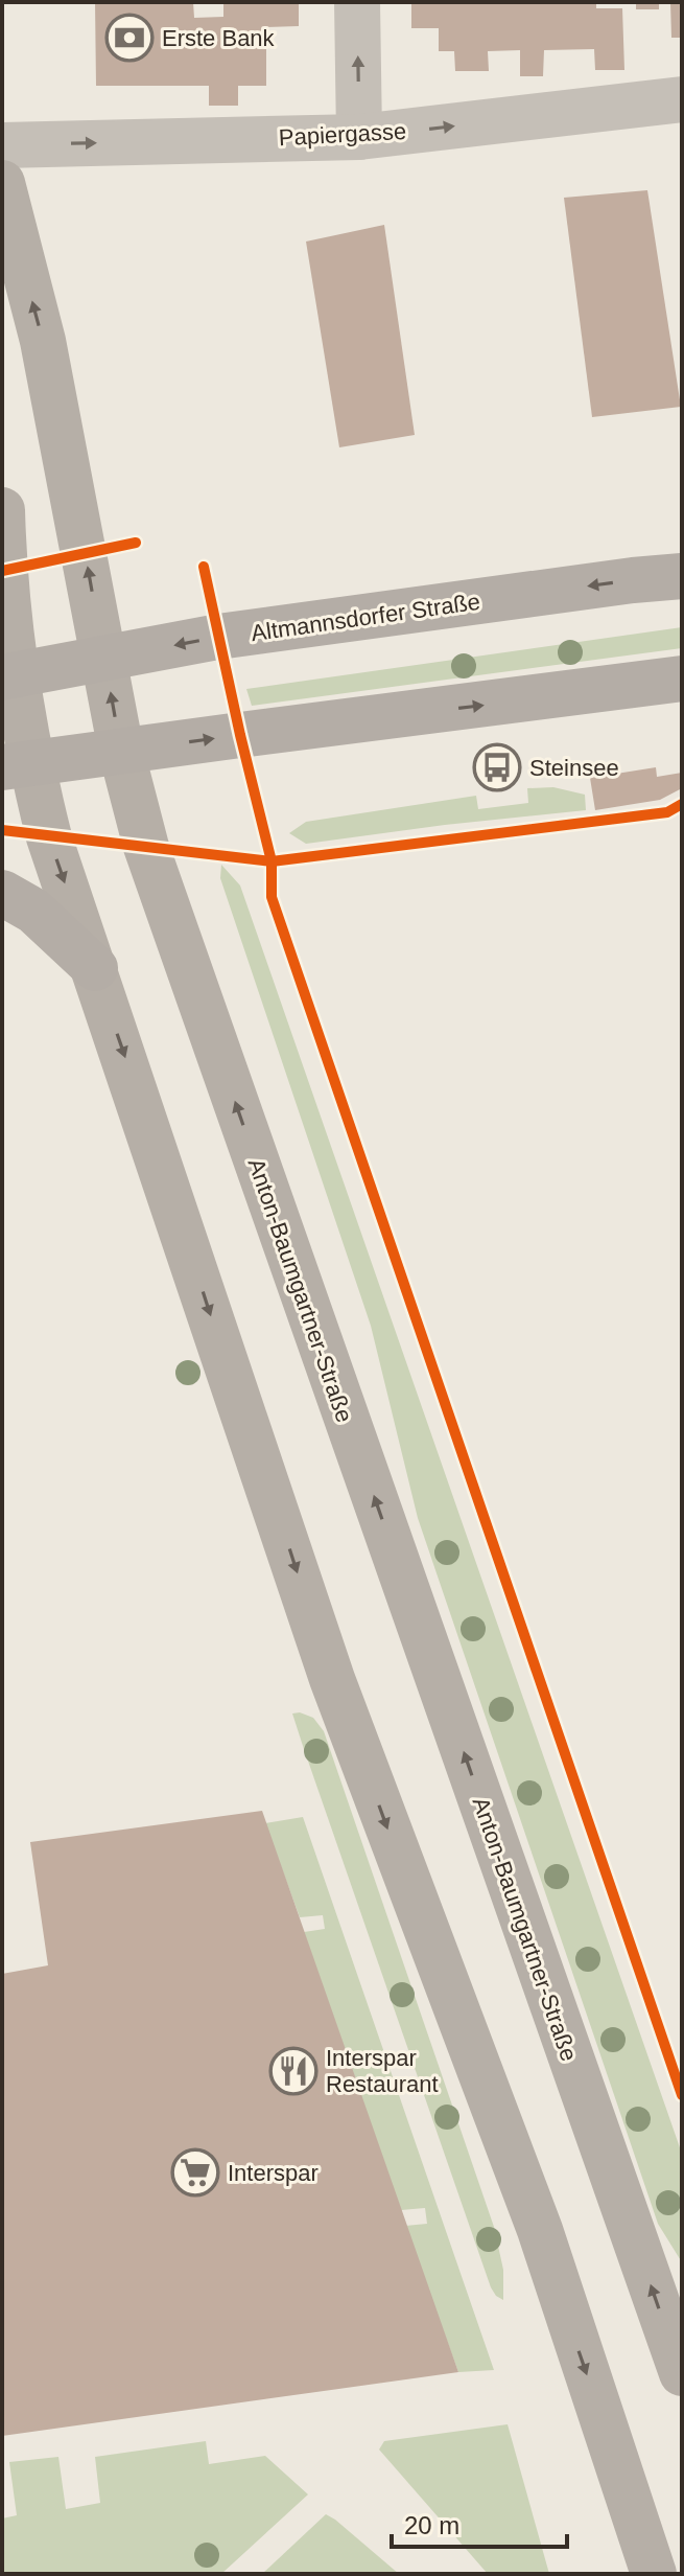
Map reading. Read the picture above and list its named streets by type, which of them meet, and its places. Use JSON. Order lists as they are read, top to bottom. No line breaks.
{"streets":{"main road":["Altmannsdorfer Straße","Anton-Baumgartner-Straße"],"street":["Papiergasse"]},"crossings":[["Altmannsdorfer Straße","Anton-Baumgartner-Straße"]],"one_way":["Papiergasse"],"places":{"bank":["Erste Bank"],"bus stop":["Steinsee"],"restaurant":["Interspar Restaurant"],"supermarket":["Interspar"]},"scale_bar":"20 m"}
